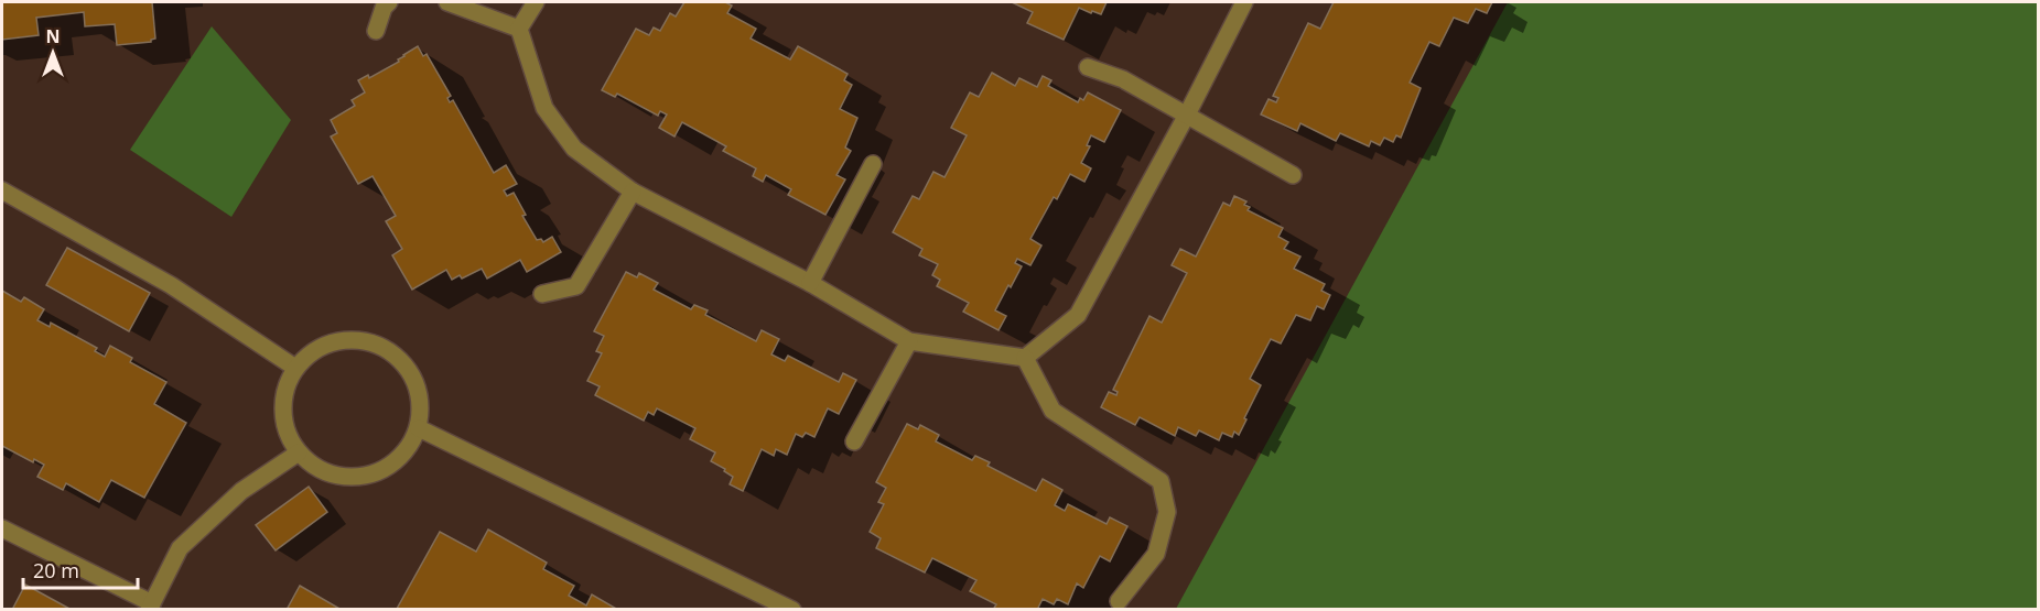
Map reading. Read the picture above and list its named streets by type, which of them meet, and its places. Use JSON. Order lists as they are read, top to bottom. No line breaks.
{"scale_bar":"20 m","north":"top"}
